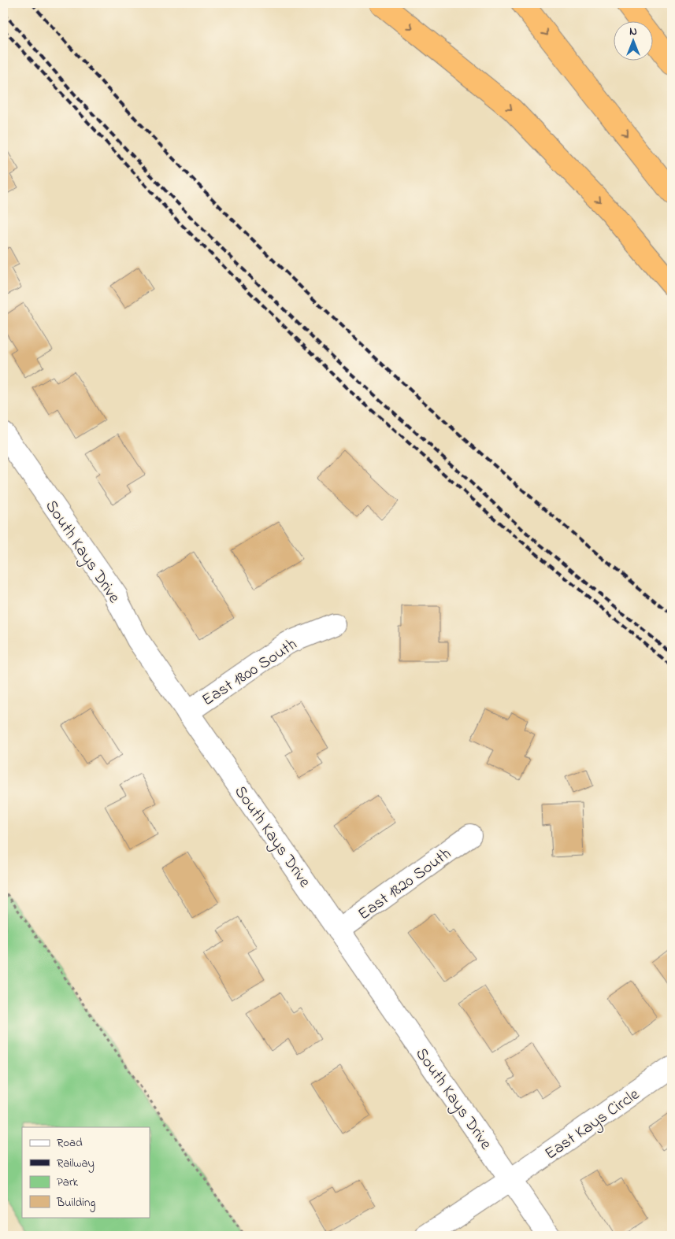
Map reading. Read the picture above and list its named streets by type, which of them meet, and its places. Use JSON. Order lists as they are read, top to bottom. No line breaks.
{"streets":{"street":["South Kays Drive","East 1800 South","East 1820 South","East Kays Circle"]},"crossings":[["South Kays Drive","East 1800 South"],["South Kays Drive","East 1820 South"],["South Kays Drive","East Kays Circle"]],"legend":["Road","Railway","Park","Building"],"north":"top"}
